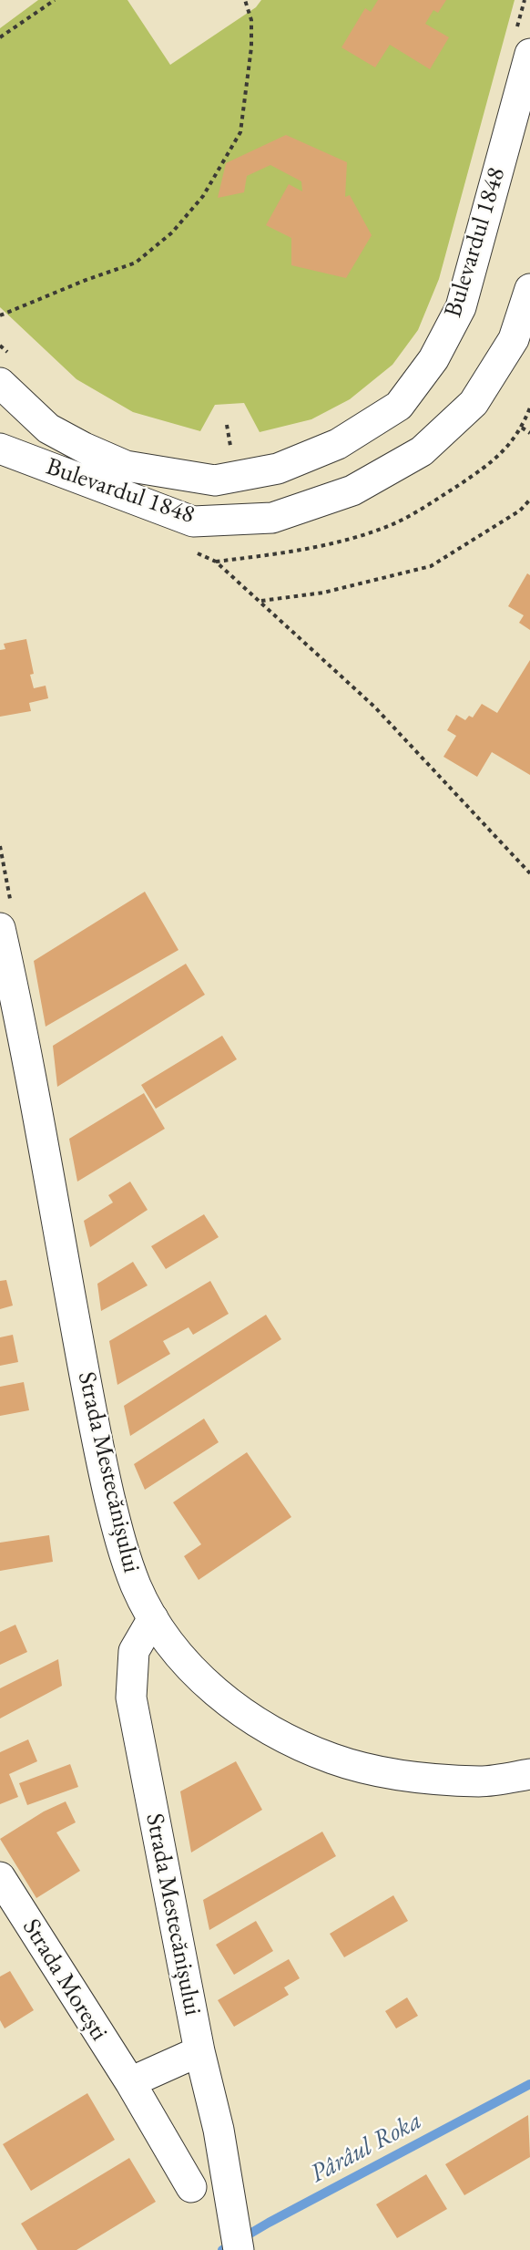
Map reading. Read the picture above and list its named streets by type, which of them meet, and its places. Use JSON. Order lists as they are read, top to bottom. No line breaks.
{"streets":{"street":["Bulevardul 1848","Strada Mestecănișului","Strada Morești"]},"water":["Pârâul Roka"]}
